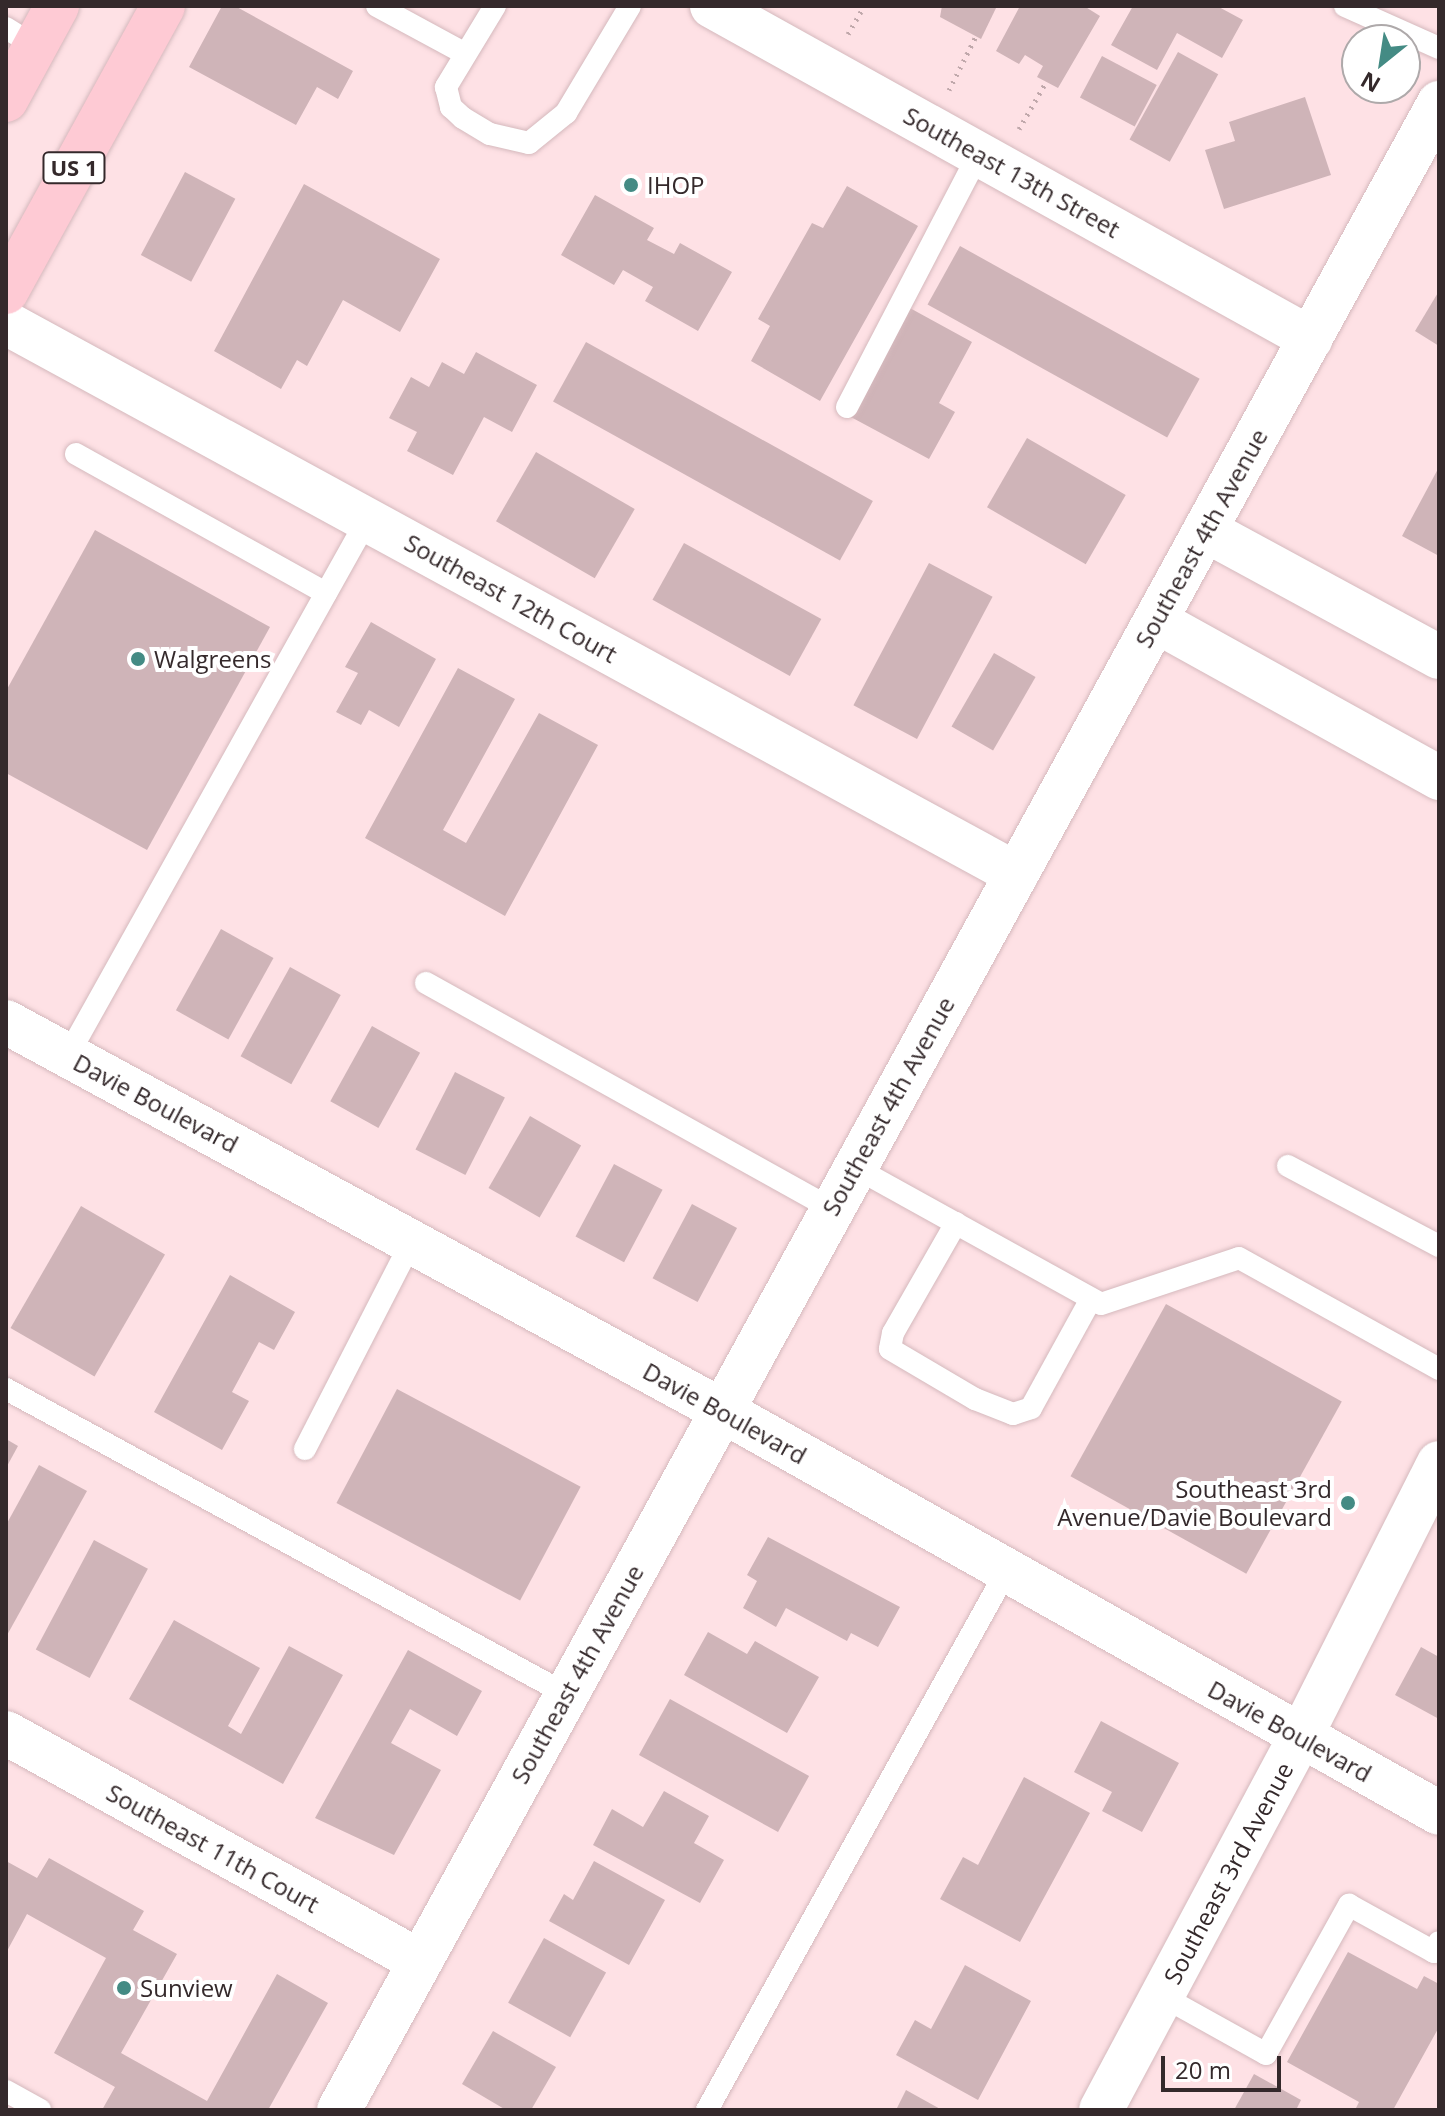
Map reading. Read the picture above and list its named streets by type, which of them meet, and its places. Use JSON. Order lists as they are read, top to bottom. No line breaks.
{"streets":{"main road":["US 1"],"street":["Southeast 13th Street","Southeast 4th Avenue","Southeast 12th Court","Davie Boulevard","Southeast 11th Court","Southeast 3rd Avenue"]},"crossings":[["Southeast 13th Street","Southeast 4th Avenue"],["Southeast 4th Avenue","Southeast 12th Court"],["Southeast 4th Avenue","Davie Boulevard"],["Southeast 4th Avenue","Southeast 11th Court"],["Davie Boulevard","Southeast 3rd Avenue"]],"places":["IHOP","Walgreens","Southeast 3rd Avenue/Davie Boulevard","Sunview"],"scale_bar":"20 m","north":"bottom left"}
